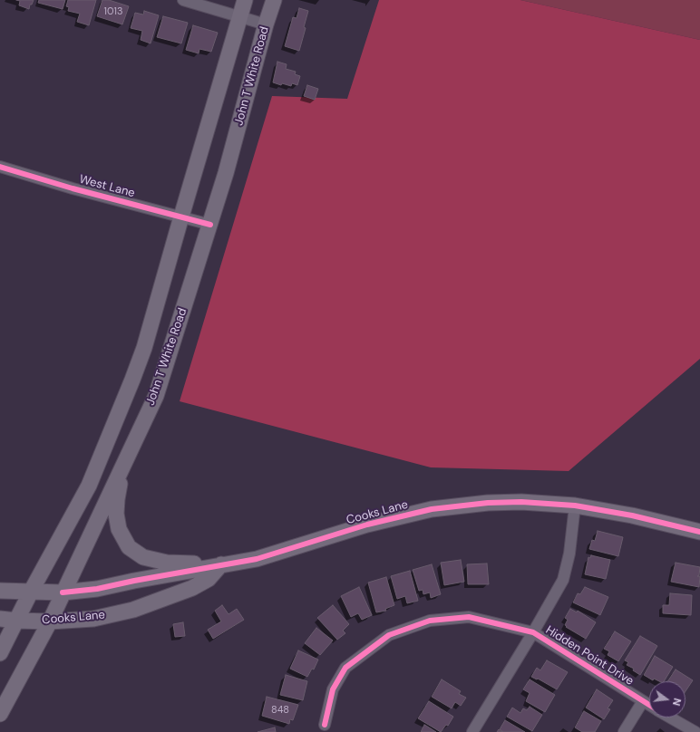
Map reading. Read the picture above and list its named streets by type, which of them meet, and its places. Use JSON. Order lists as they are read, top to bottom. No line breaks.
{"streets":{"main road":["John T White Road","Cooks Lane"],"street":["West Lane","Hidden Point Drive"]},"crossings":[["John T White Road","West Lane"],["John T White Road","Cooks Lane"]],"house_numbers":["1013","848"],"north":"right"}
